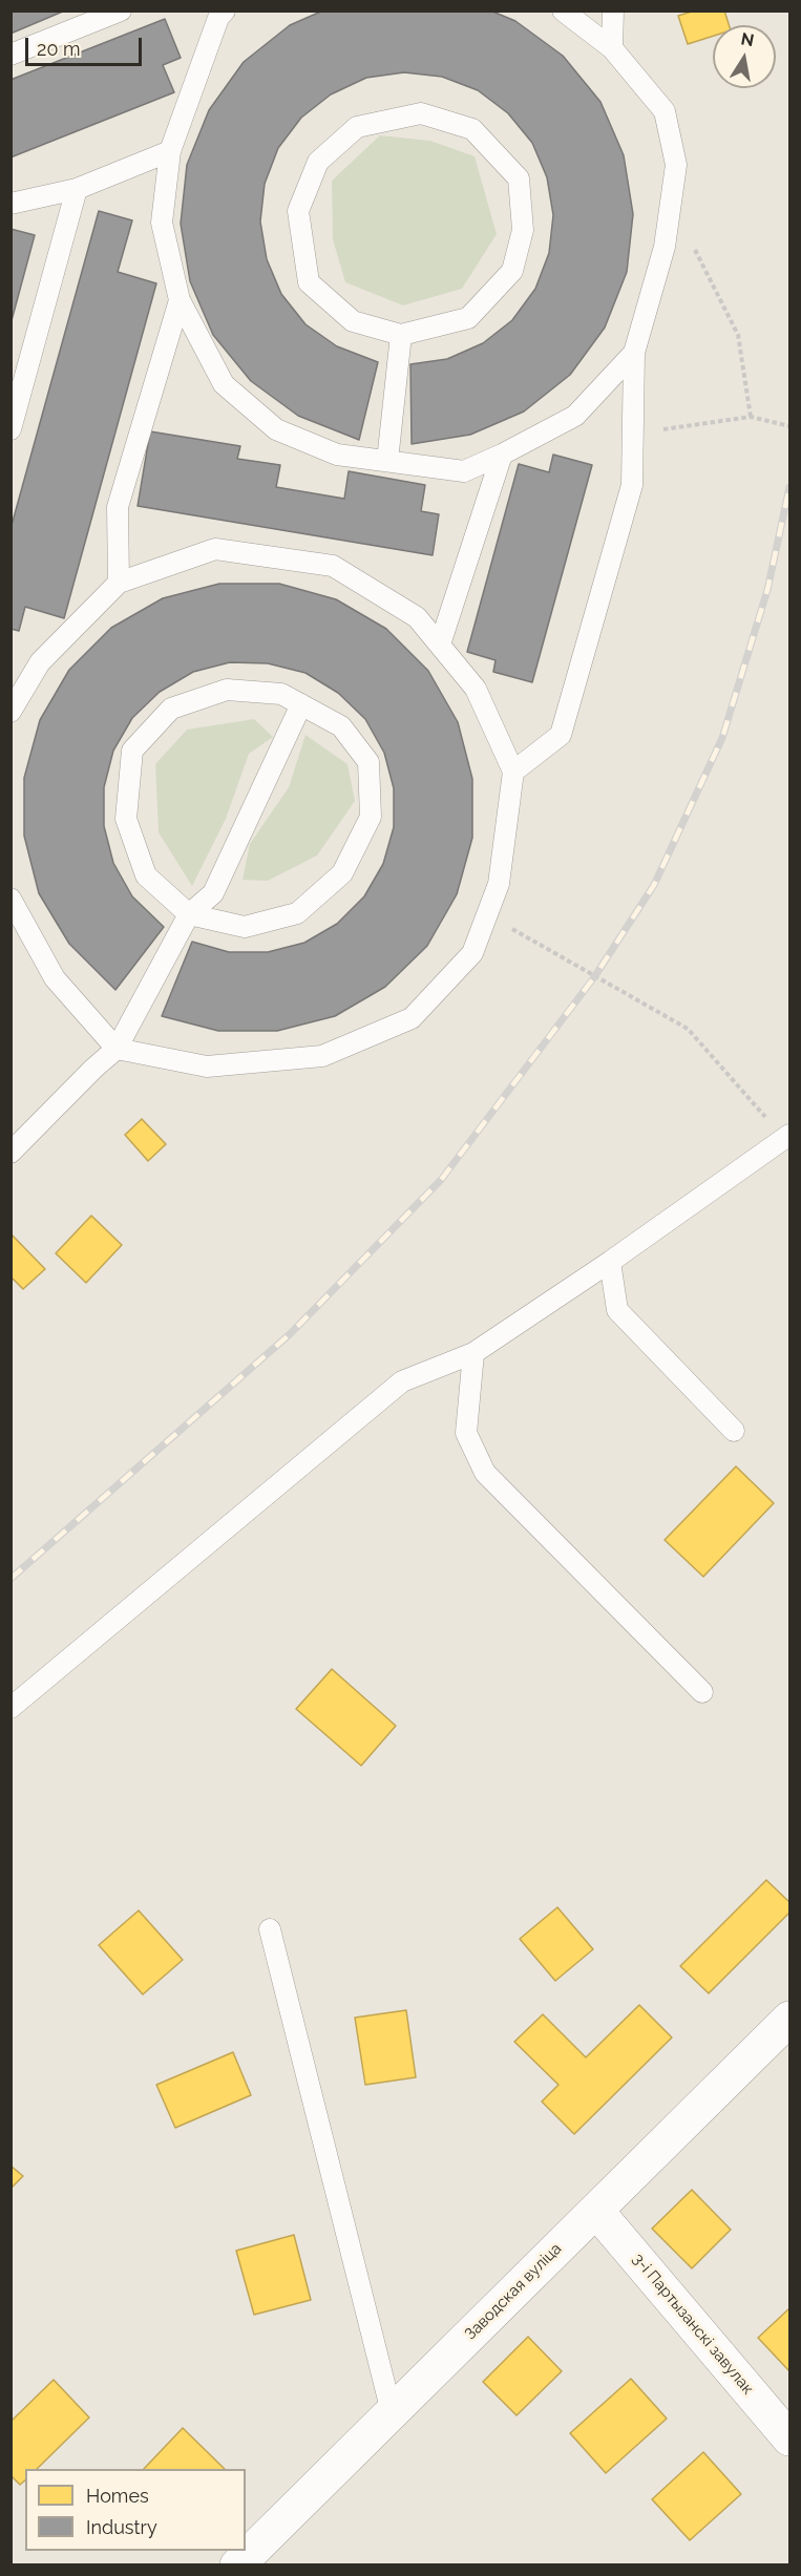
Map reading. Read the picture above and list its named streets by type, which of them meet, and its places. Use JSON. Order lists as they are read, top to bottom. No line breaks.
{"streets":{"street":["Заводская вуліца","3-і Партызанскі завулак"]},"crossings":[["Заводская вуліца","3-і Партызанскі завулак"]],"legend":["Homes","Industry"],"scale_bar":"20 m","north":"top"}
